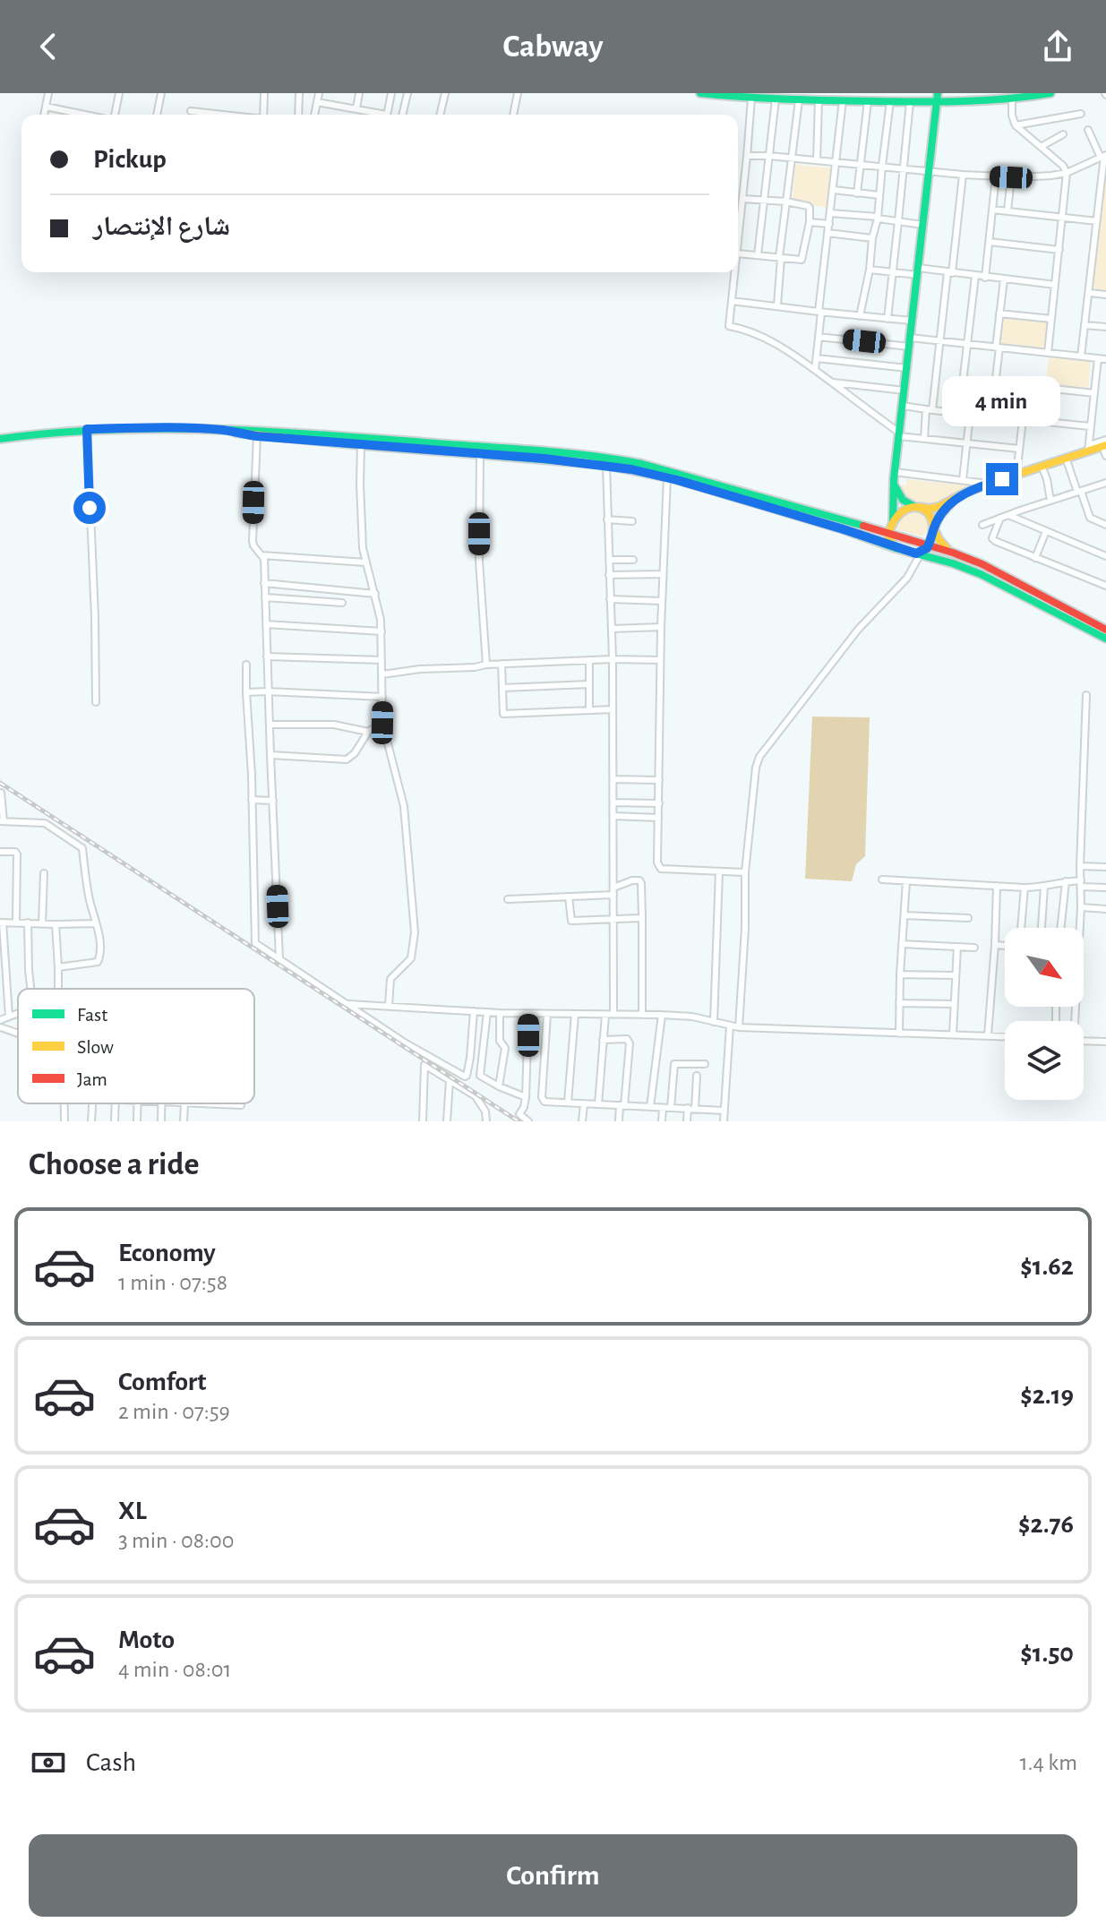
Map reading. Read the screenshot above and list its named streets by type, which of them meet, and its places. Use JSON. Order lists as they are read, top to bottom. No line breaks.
{"legend":["Fast","Slow","Jam"],"north":"bottom right","page":{"header":"Cabway","banner":["Pickup","شارع الإنتصار"],"bubble":"4 min","heading":"Choose a ride","list":[{"name":"Economy","note":"1 min · 07:58","value":"$1.62"},{"name":"Comfort","note":"2 min · 07:59","value":"$2.19"},{"name":"XL","note":"3 min · 08:00","value":"$2.76"},{"name":"Moto","note":"4 min · 08:01","value":"$1.50"}],"pay":["Cash","1.4 km"],"buttons":"Confirm"}}
